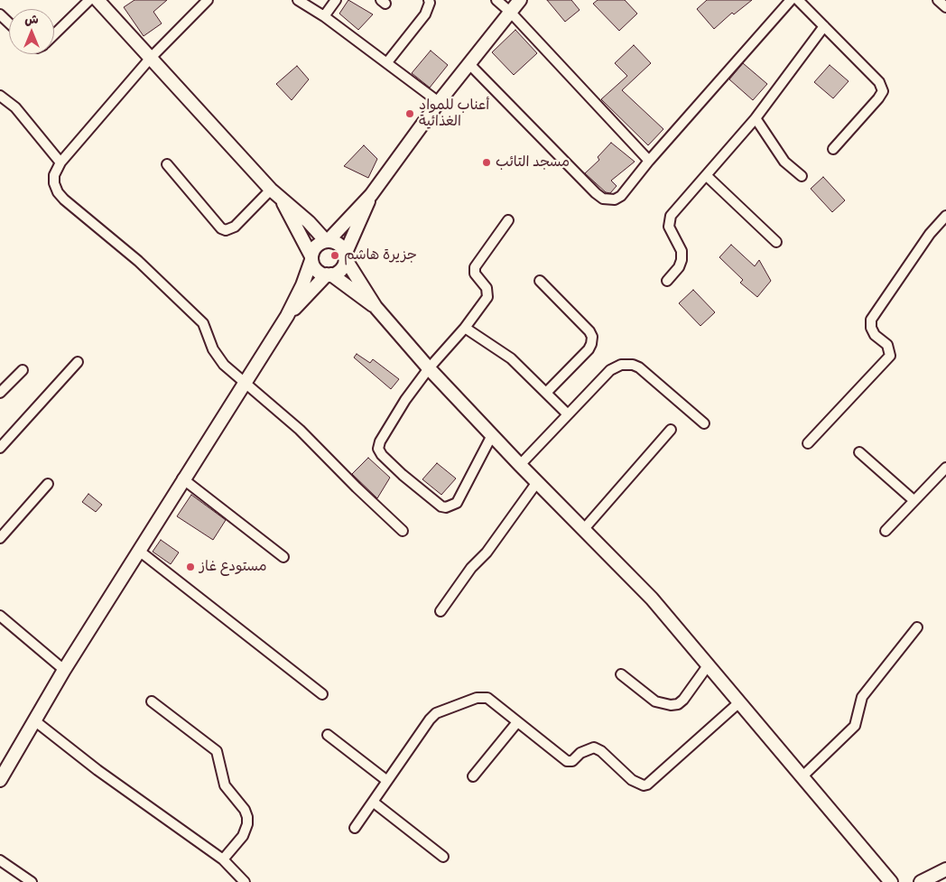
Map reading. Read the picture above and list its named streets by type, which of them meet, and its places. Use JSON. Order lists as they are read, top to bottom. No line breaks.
{"places":["أعناب للمواد الغذائية","مسجد التائب","جزيرة هاشم","مستودع غاز"],"north":"top"}
